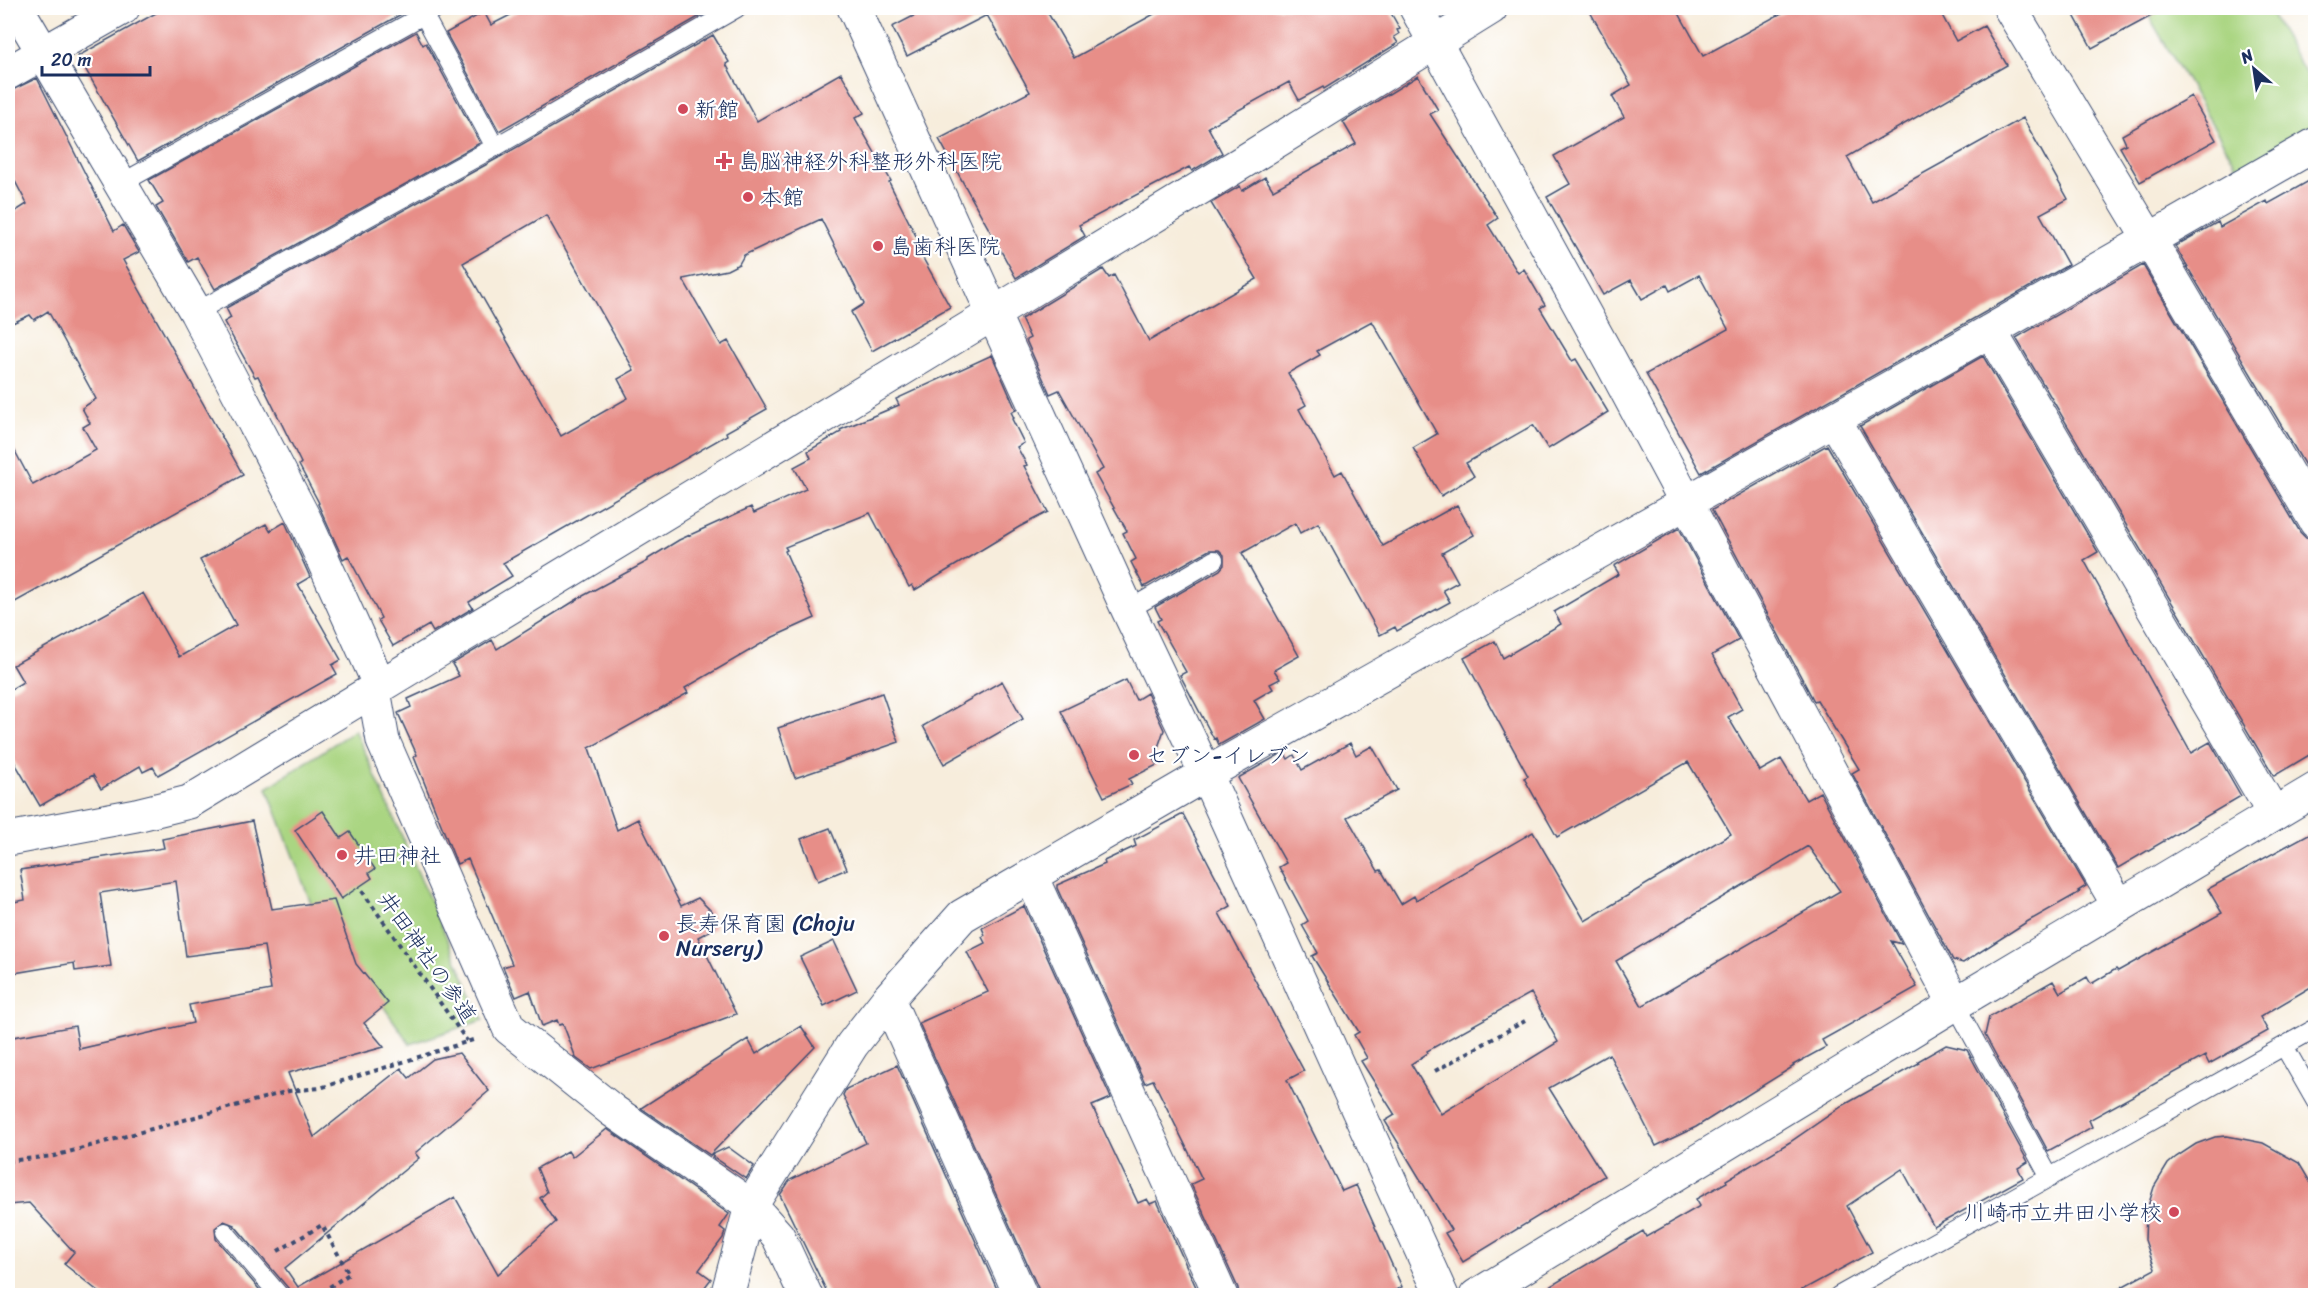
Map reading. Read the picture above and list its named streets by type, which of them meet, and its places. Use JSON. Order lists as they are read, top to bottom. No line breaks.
{"streets":{"path":["井田神社の参道"]},"places":{"other":["新館","本館","島歯科医院","セブン-イレブン","井田神社","長寿保育園 (Choju Nursery)","川崎市立井田小学校"],"health":["島脳神経外科整形外科医院"]},"scale_bar":"20 m","north":"top left"}
